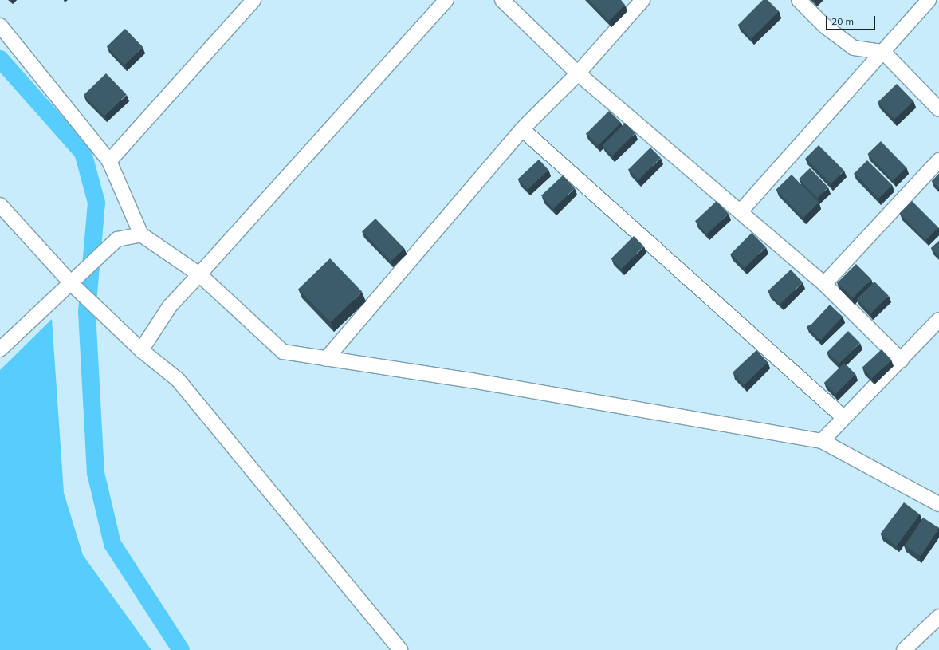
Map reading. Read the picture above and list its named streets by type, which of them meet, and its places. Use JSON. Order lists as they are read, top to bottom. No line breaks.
{"scale_bar":"20 m"}
